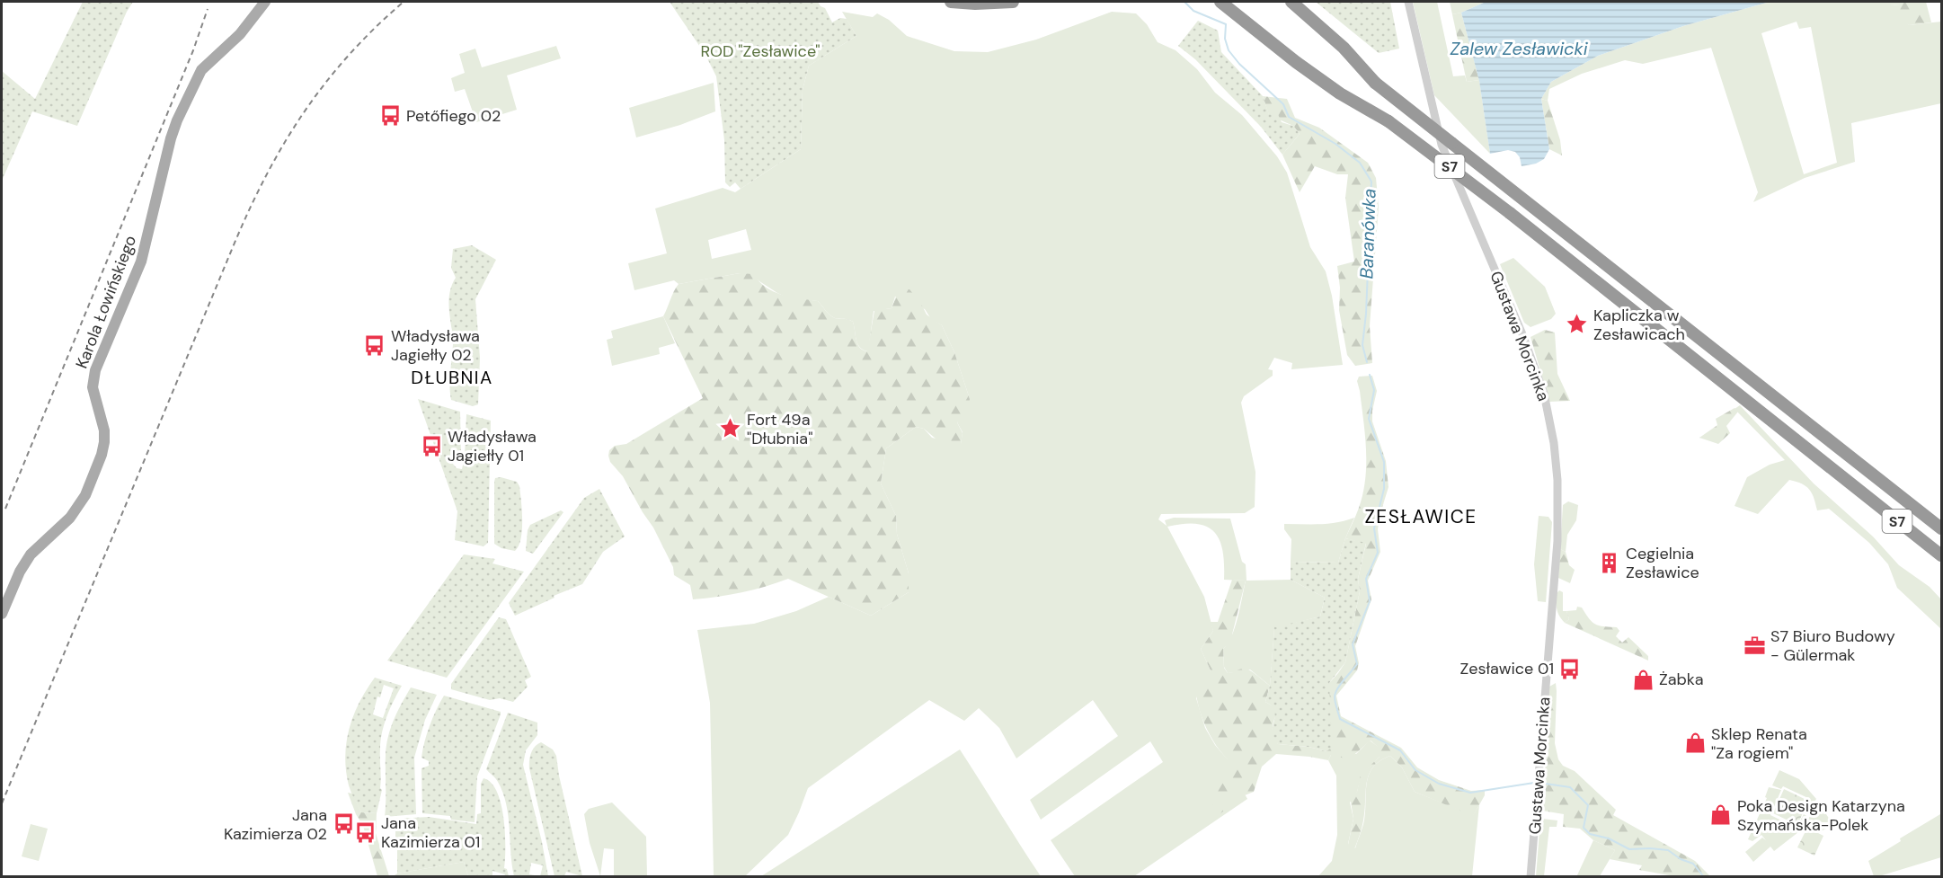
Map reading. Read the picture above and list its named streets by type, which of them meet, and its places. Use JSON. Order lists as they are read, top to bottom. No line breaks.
{"streets":{"highway":["S7"],"main road":["Karola Łowińskiego"],"street":["Gustawa Morcinka"]},"districts":["DŁUBNIA","ZESŁAWICE"],"water":["Zalew Zesławicki","Baranówka"],"parks":["ROD \"Zesławice\""],"places":{"bus stop":["Petőfiego 02","Władysława Jagiełły 02","Władysława Jagiełły 01","Zesławice 01","Jana Kazimierza 02","Jana Kazimierza 01"],"place":["Kapliczka w Zesławicach","Fort 49a \"Dłubnia\""],"building":["Cegielnia Zesławice"],"office":["S7 Biuro Budowy - Gülermak"],"shop":["Żabka","Sklep Renata \"Za rogiem\"","Poka Design Katarzyna Szymańska-Polek"]}}
